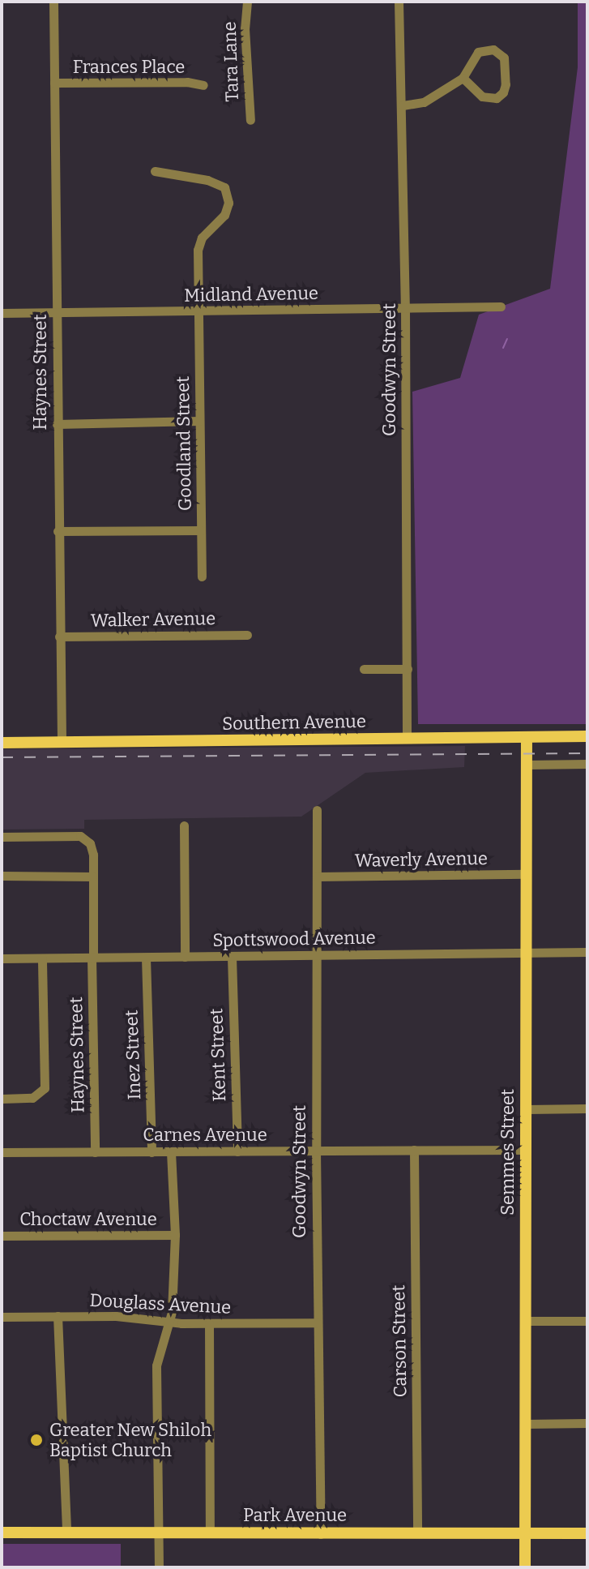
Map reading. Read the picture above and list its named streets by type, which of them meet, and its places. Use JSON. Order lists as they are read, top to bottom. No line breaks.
{"streets":{"main road":["Southern Avenue","Semmes Street","Park Avenue"],"street":["Tara Lane","Frances Place","Midland Avenue","Goodwyn Street","Haynes Street","Goodland Street","Walker Avenue","Waverly Avenue","Spottswood Avenue","Inez Street","Kent Street","Carnes Avenue","Choctaw Avenue","Douglass Avenue","Carson Street"]},"crossings":[["Frances Place","Haynes Street"],["Midland Avenue","Goodwyn Street"],["Midland Avenue","Haynes Street"],["Midland Avenue","Goodland Street"],["Goodwyn Street","Southern Avenue"],["Goodwyn Street","Waverly Avenue"],["Goodwyn Street","Spottswood Avenue"],["Goodwyn Street","Carnes Avenue"],["Goodwyn Street","Douglass Avenue"],["Goodwyn Street","Park Avenue"],["Haynes Street","Walker Avenue"],["Haynes Street","Southern Avenue"],["Haynes Street","Spottswood Avenue"],["Haynes Street","Carnes Avenue"],["Southern Avenue","Semmes Street"],["Waverly Avenue","Semmes Street"],["Spottswood Avenue","Inez Street"],["Spottswood Avenue","Kent Street"],["Spottswood Avenue","Semmes Street"],["Inez Street","Carnes Avenue"],["Kent Street","Carnes Avenue"],["Carnes Avenue","Semmes Street"],["Carnes Avenue","Carson Street"],["Semmes Street","Park Avenue"],["Carson Street","Park Avenue"]],"places":["Greater New Shiloh Baptist Church"]}
